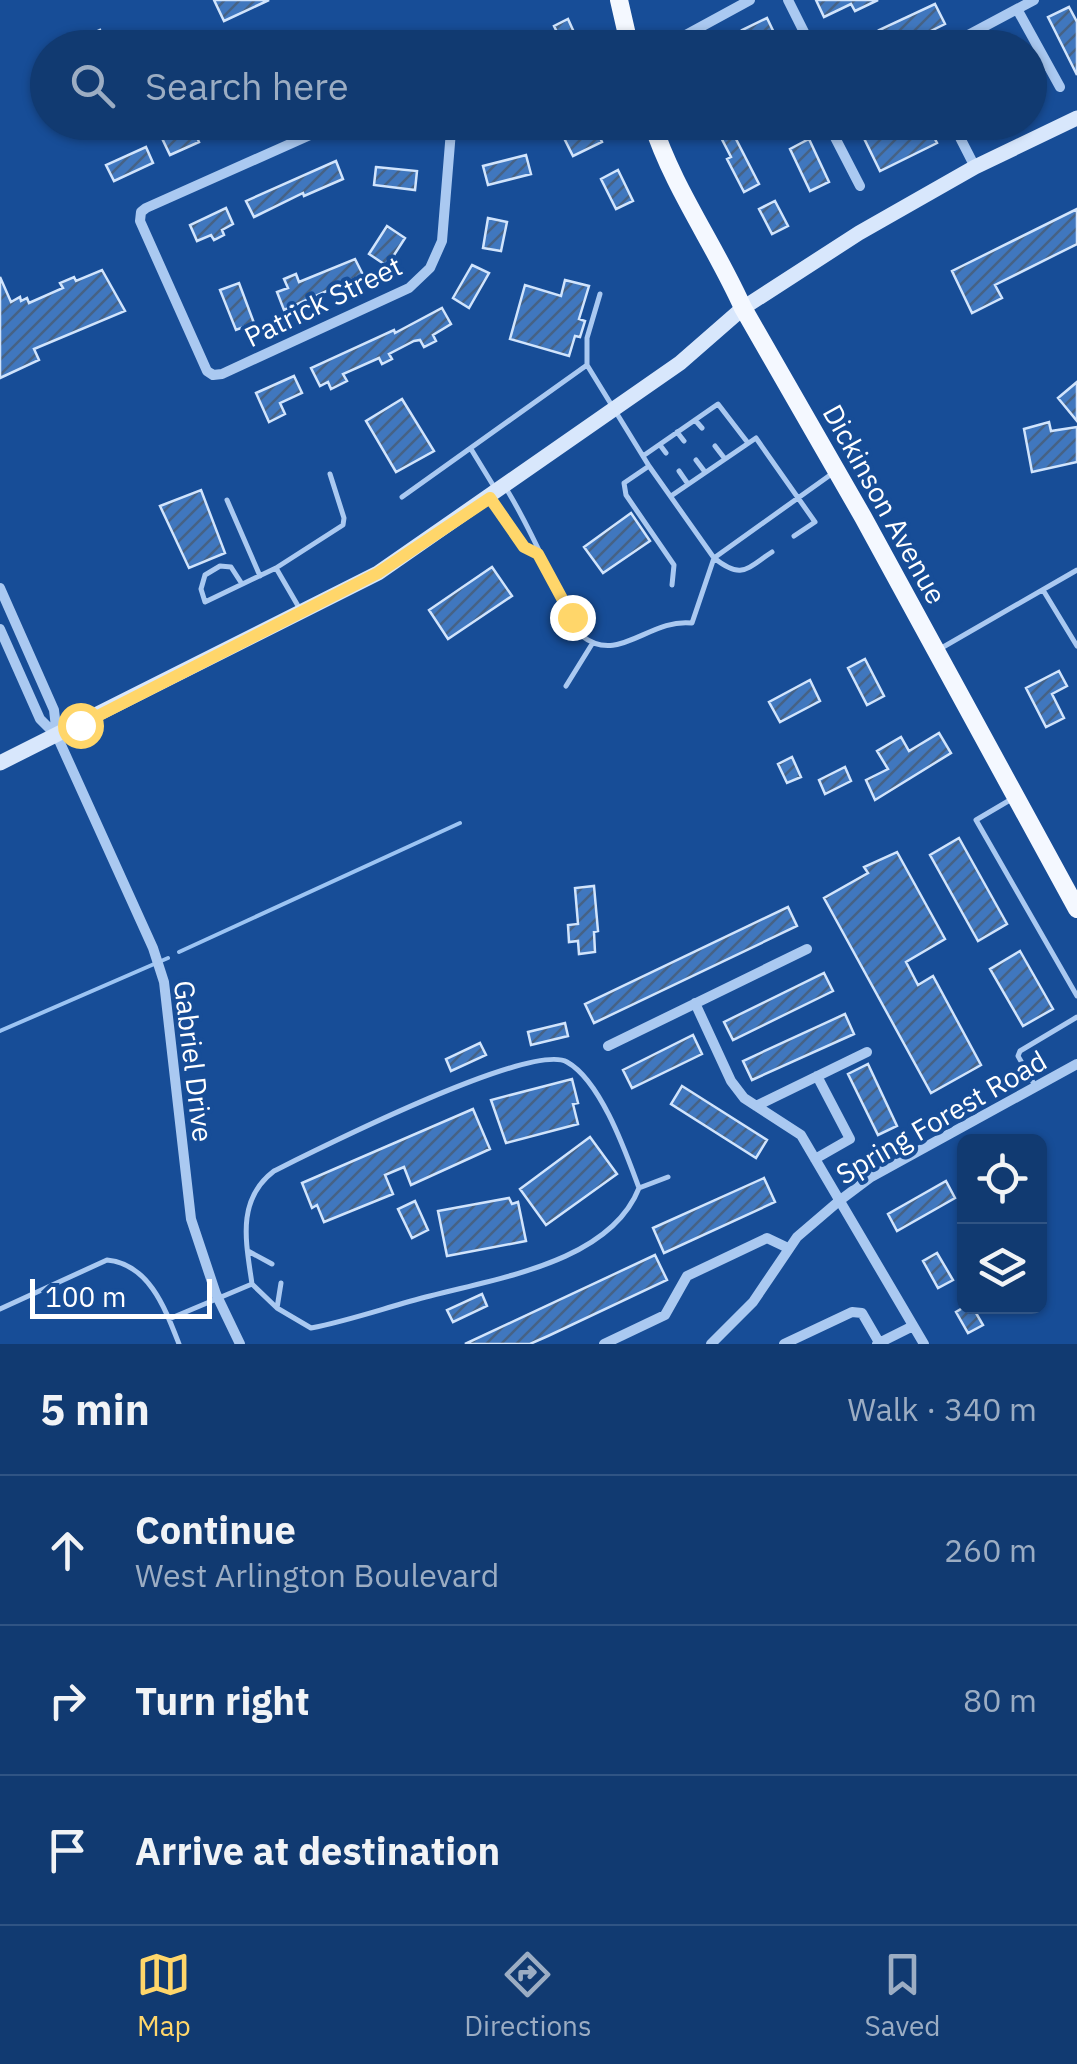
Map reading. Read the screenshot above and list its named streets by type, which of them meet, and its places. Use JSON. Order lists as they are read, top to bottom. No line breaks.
{"streets":{"main road":["Dickinson Avenue"],"street":["Patrick Street","Gabriel Drive","Spring Forest Road"]},"scale_bar":"100 m","page":{"search":"Search here","scale":"100 m","heading":["5 min","Walk · 340 m"],"list":[["Continue","West Arlington Boulevard","260 m"],["Turn right","80 m"],"Arrive at destination"],"nav":["Map","Directions","Saved"]}}
